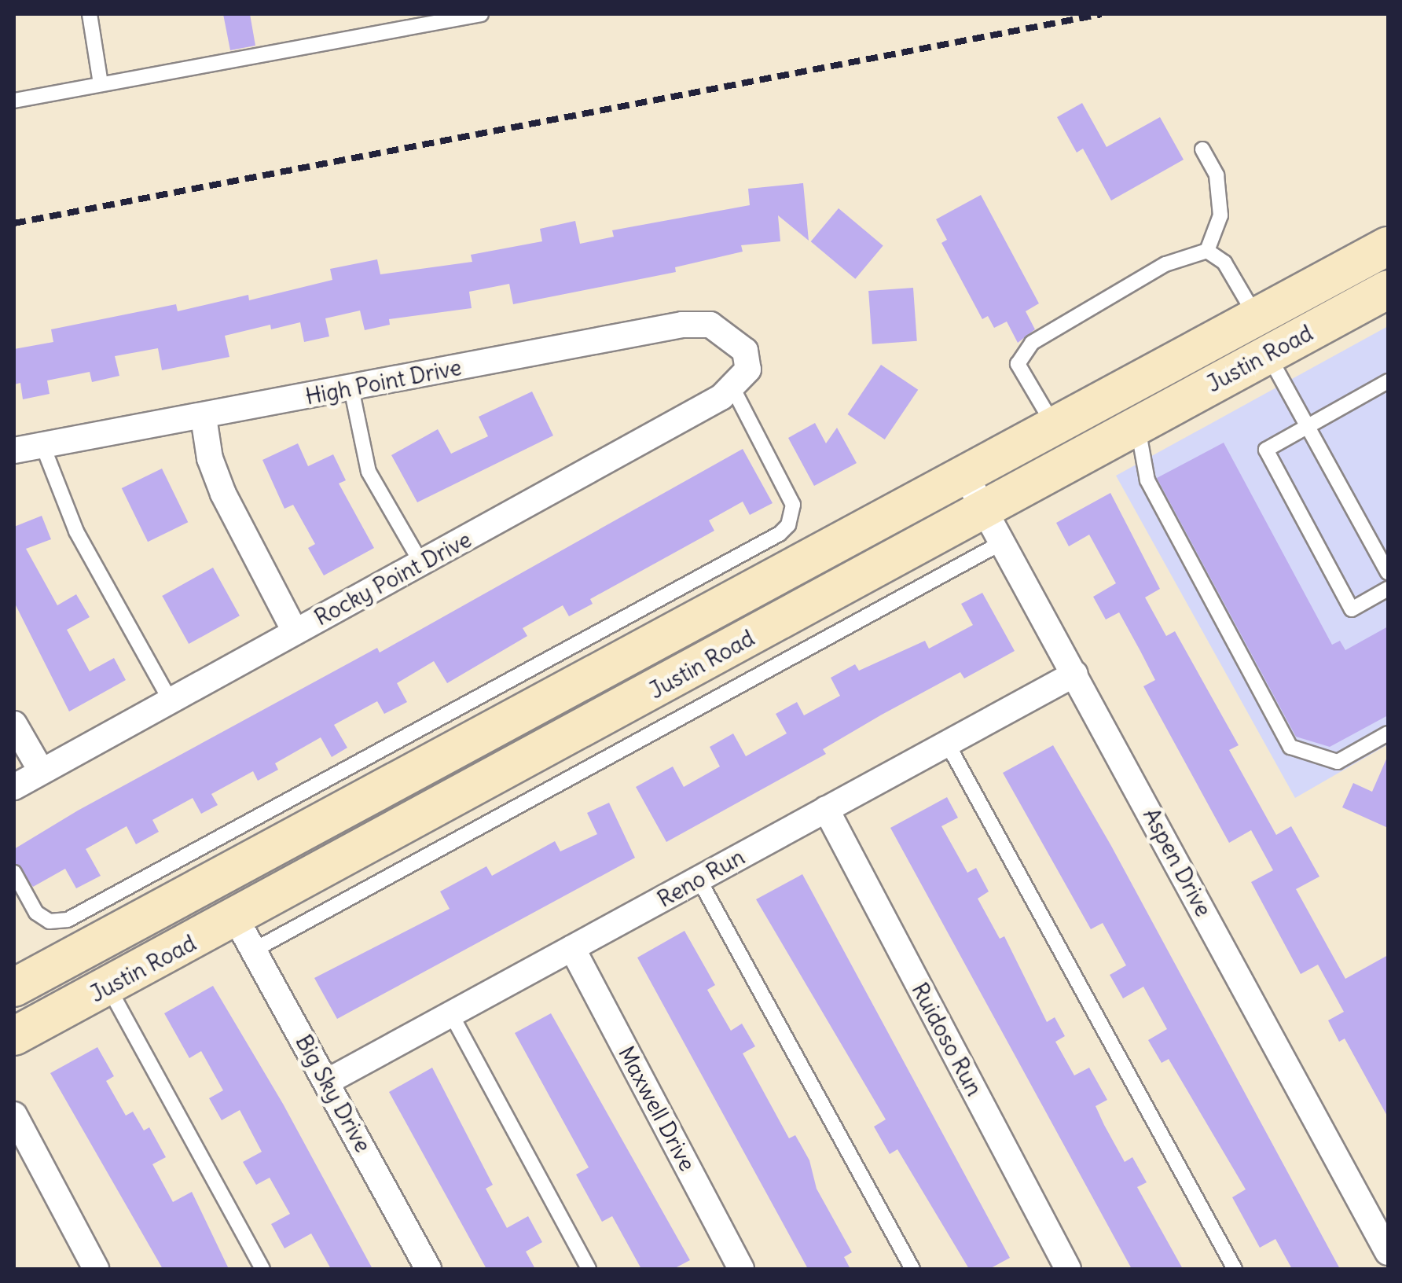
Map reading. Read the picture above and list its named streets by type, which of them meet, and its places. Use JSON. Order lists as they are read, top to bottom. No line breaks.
{"streets":{"main road":["Justin Road"],"street":["High Point Drive","Rocky Point Drive","Aspen Drive","Reno Run","Ruidoso Run","Big Sky Drive","Maxwell Drive"]},"crossings":[["Justin Road","Aspen Drive"],["Justin Road","Big Sky Drive"],["High Point Drive","Rocky Point Drive"],["Aspen Drive","Reno Run"],["Reno Run","Ruidoso Run"],["Reno Run","Big Sky Drive"],["Reno Run","Maxwell Drive"]]}
